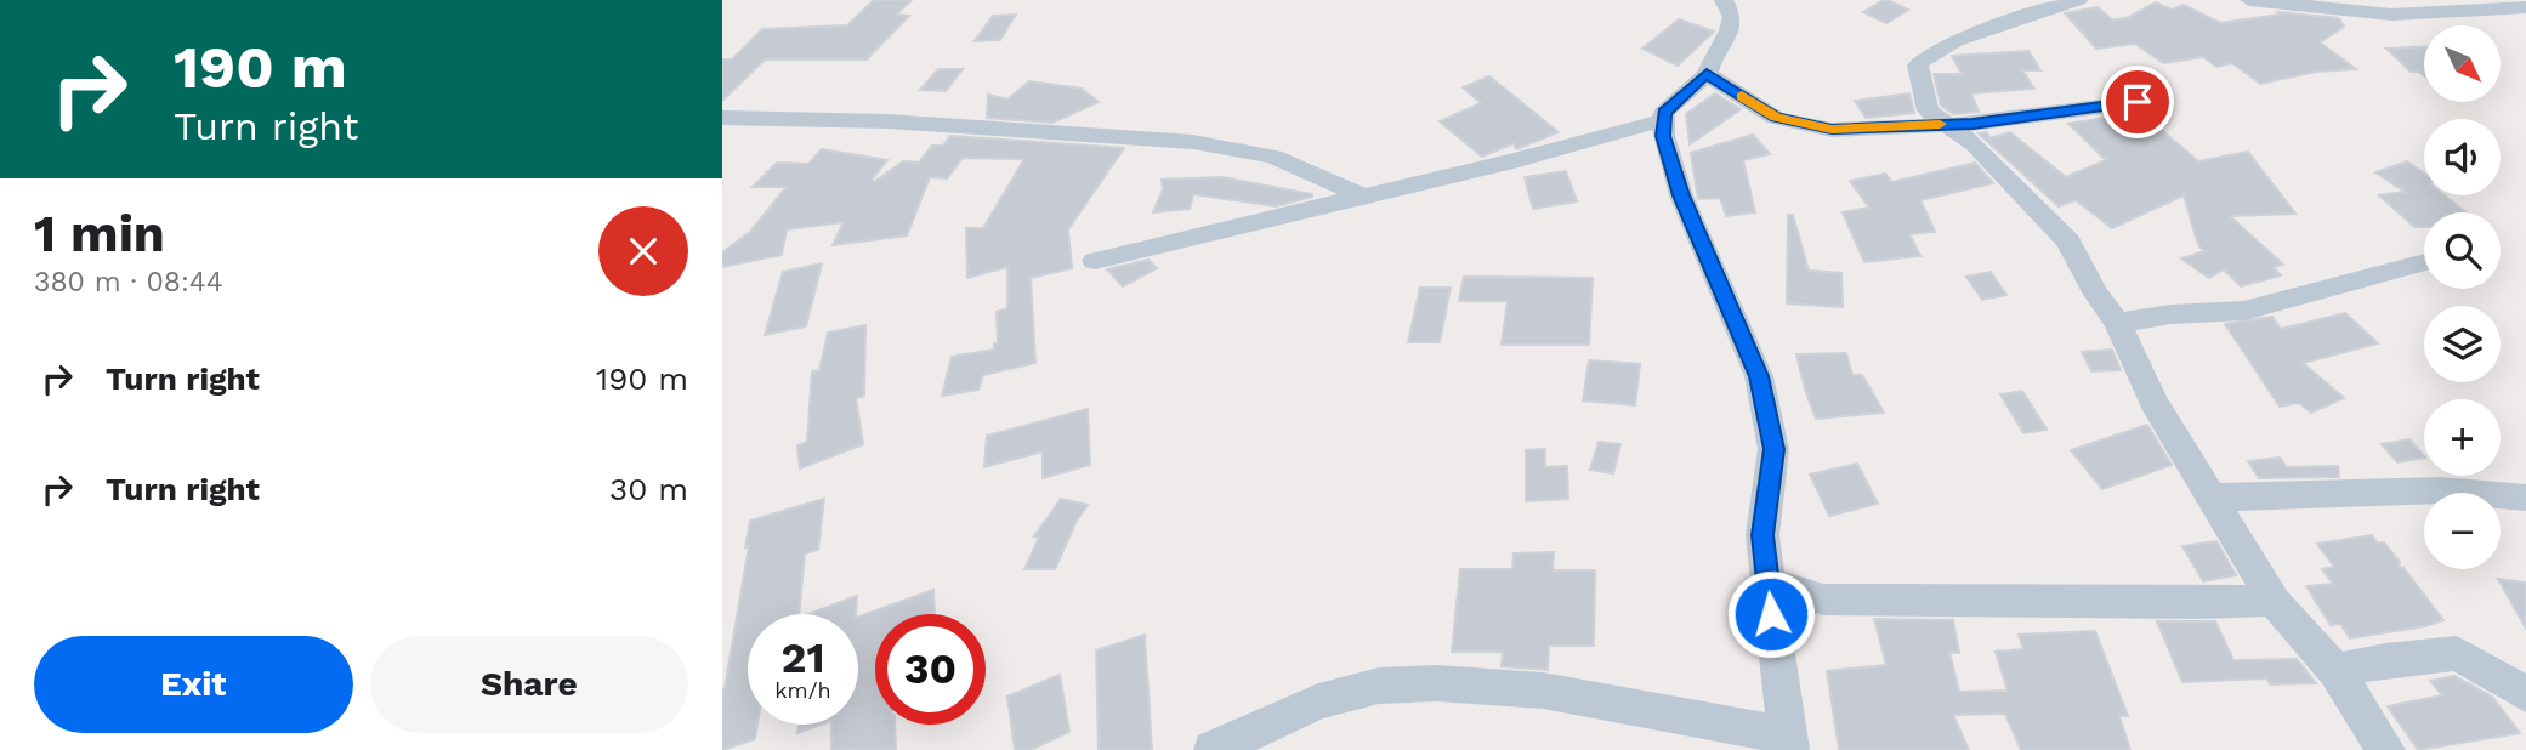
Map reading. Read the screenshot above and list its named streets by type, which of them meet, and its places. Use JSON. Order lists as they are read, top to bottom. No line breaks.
{"north":"bottom right","page":{"turn":["190 m","Turn right"],"map_buttons":["+","−"],"heading":["1 min","380 m · 08:44"],"list":[{"name":"Turn right","value":"190 m"},{"name":"Turn right","value":"30 m"}],"speed":"21 km/h","limit":"30","buttons":["Exit","Share"]}}
